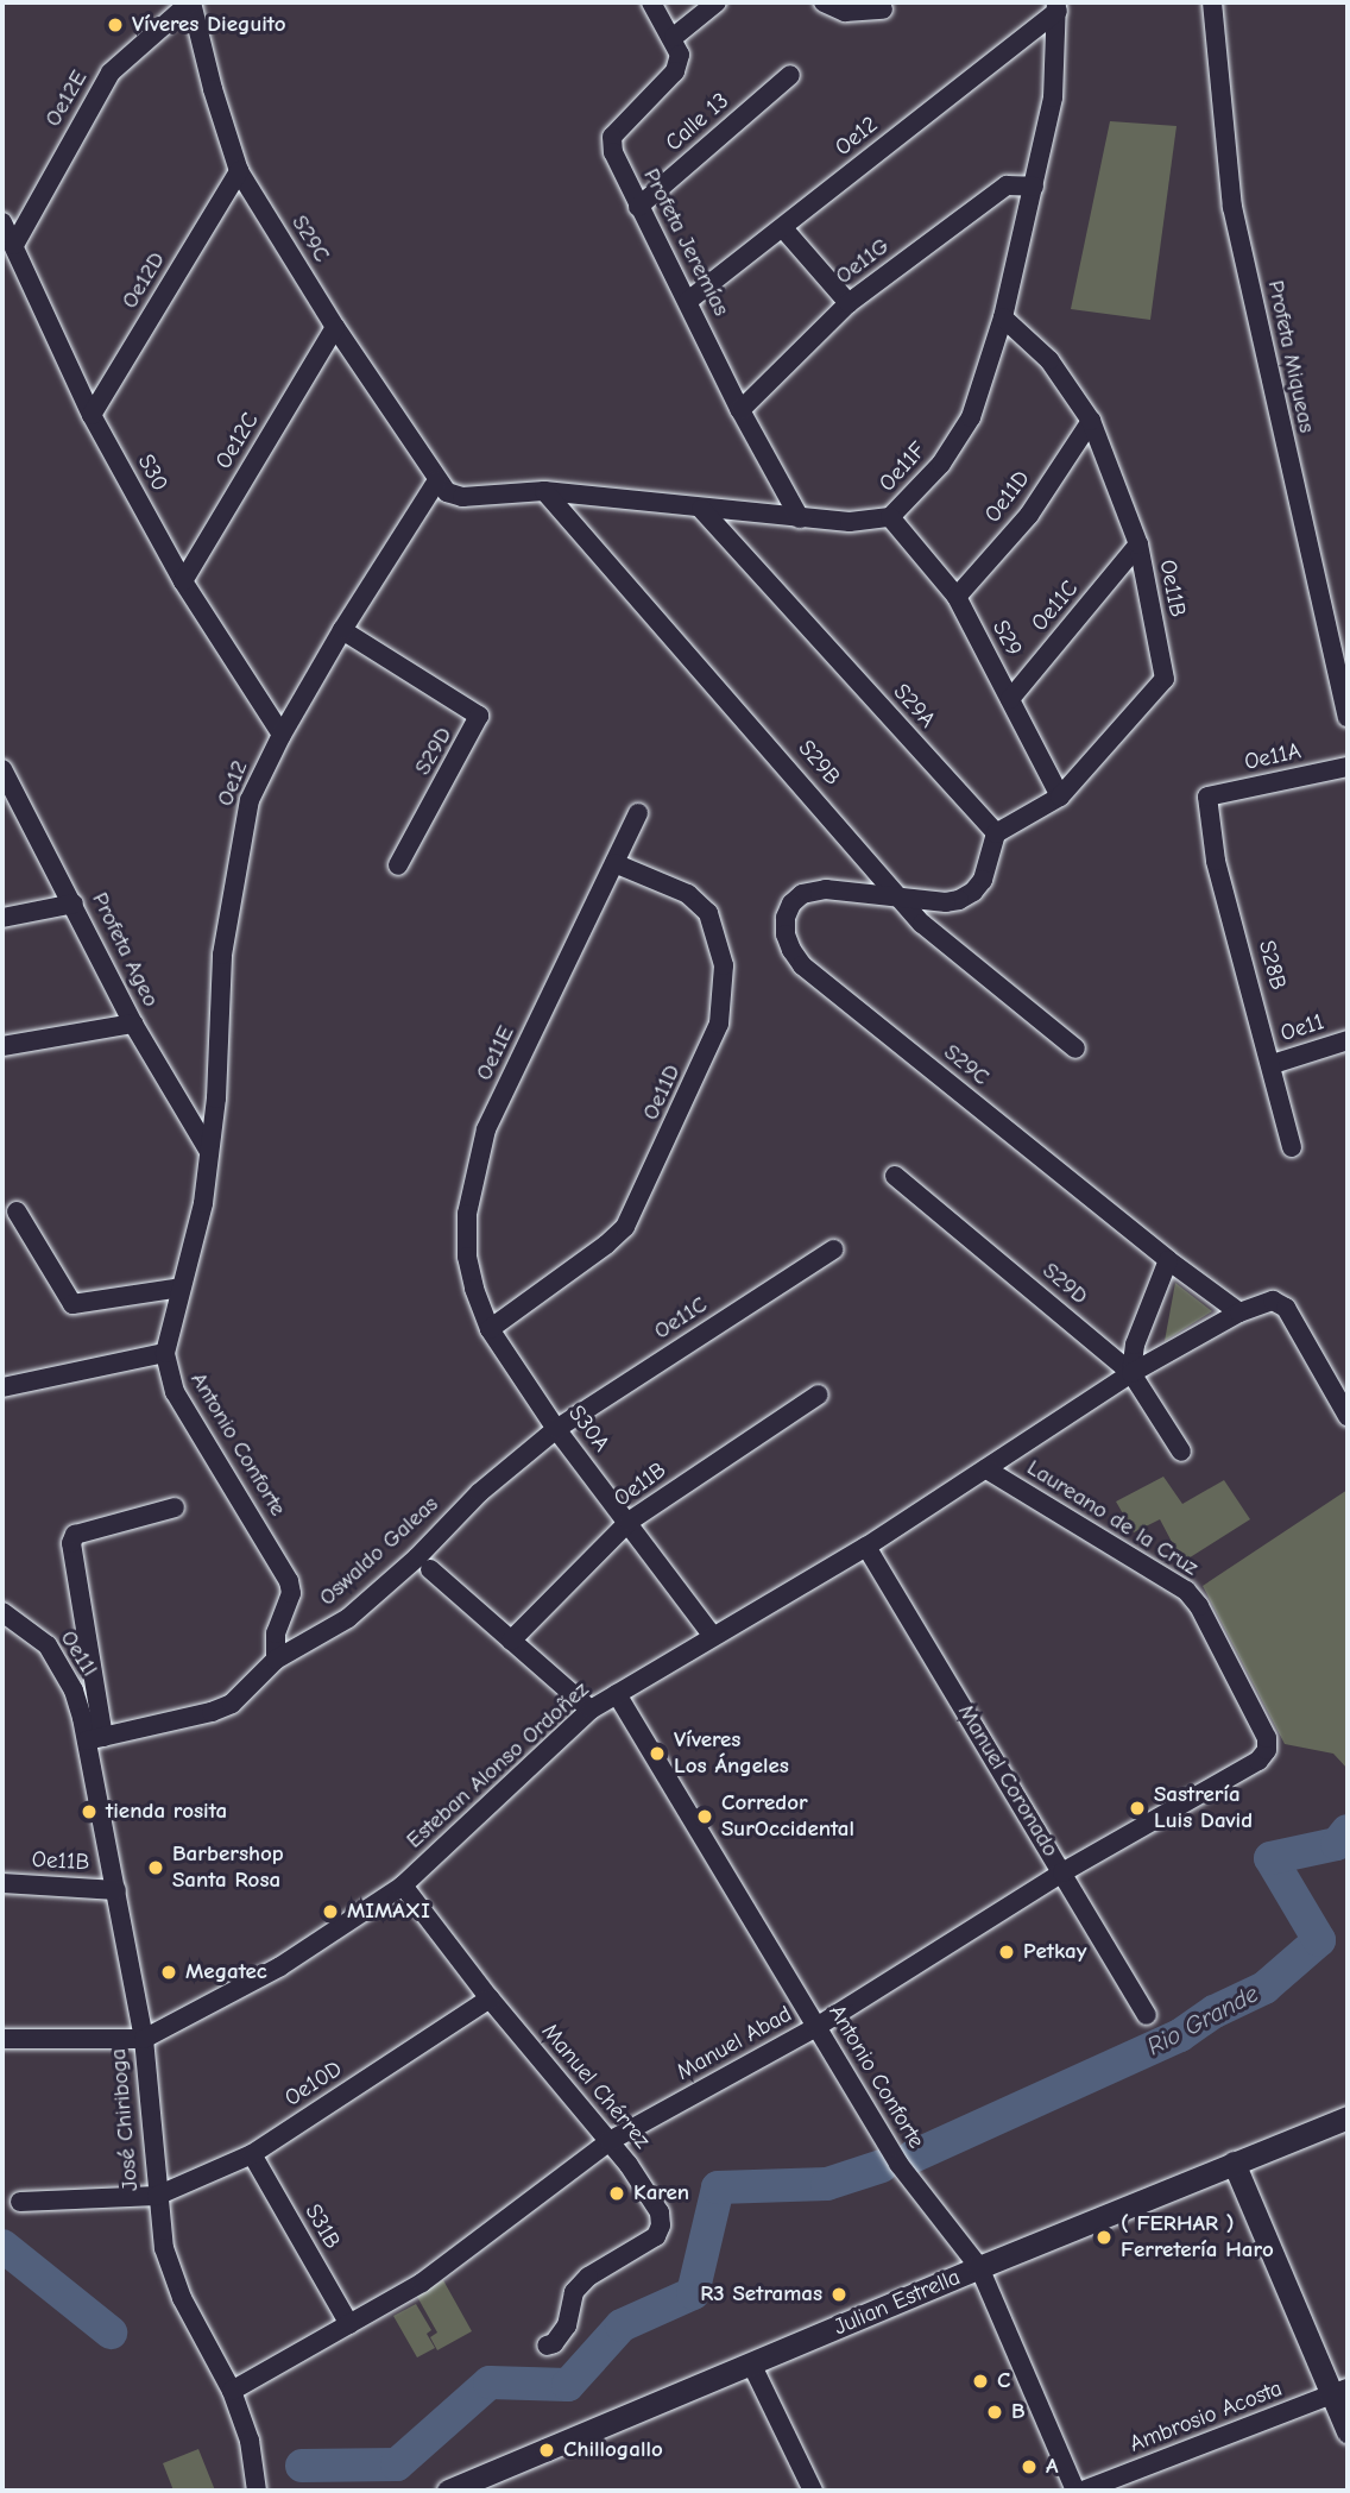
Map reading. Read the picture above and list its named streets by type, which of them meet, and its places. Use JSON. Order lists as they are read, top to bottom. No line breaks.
{"streets":{"street":["Oe12E","Calle 13","Oe12","S29C","Profeta Jeremías","Oe11G","Oe12D","Profeta Miqueas","Oe12C","Oe11F","S30","Oe11D","Oe11B","Oe11C","S29","S29A","S29D","Oe11A","S29B","Profeta Ageo","S28B","Oe11","Oe11E","S30A","Antonio Conforte","Laureano de la Cruz","Oswaldo Galeas","Oe11l","Esteban Alonso Ordoñez","Manuel Coronado","Manuel Abad","Oe10D","Manuel Chérrez","José Chiriboga","S31B","Julian Estrella","Ambrosio Acosta"]},"crossings":[["Oe12E","S29C"],["Oe12E","S30"],["Calle 13","Profeta Jeremías"],["Oe12","S29C"],["Oe12","Profeta Jeremías"],["Oe12","Oe11F"],["Oe12","S30"],["Oe12","S29D"],["Oe12","Profeta Ageo"],["Oe12","Antonio Conforte"],["S29C","Oe12D"],["S29C","Oe12C"],["S29C","Oe11F"],["S29C","S29B"],["S29C","Esteban Alonso Ordoñez"],["Profeta Jeremías","Oe11G"],["Profeta Jeremías","Oe11F"],["Oe11G","Oe11F"],["Oe12D","S30"],["Oe12C","S30"],["Oe11F","Oe11B"],["Oe11F","S29"],["Oe11F","S29A"],["Oe11F","S29B"],["Oe11D","Oe11B"],["Oe11D","S29"],["Oe11D","Oe11E"],["Oe11D","S30A"],["Oe11B","Oe11C"],["Oe11B","S29"],["Oe11B","S29A"],["Oe11B","S30A"],["Oe11B","José Chiriboga"],["Oe11C","S29"],["Oe11C","S30A"],["Oe11C","Oswaldo Galeas"],["S29D","Esteban Alonso Ordoñez"],["Oe11A","S28B"],["Profeta Ageo","Antonio Conforte"],["S28B","Oe11"],["Oe11E","S30A"],["S30A","Oswaldo Galeas"],["S30A","Esteban Alonso Ordoñez"],["Antonio Conforte","Oswaldo Galeas"],["Antonio Conforte","Esteban Alonso Ordoñez"],["Antonio Conforte","Manuel Abad"],["Antonio Conforte","Julian Estrella"],["Laureano de la Cruz","Esteban Alonso Ordoñez"],["Laureano de la Cruz","Manuel Abad"],["Oswaldo Galeas","Oe11l"],["Oswaldo Galeas","José Chiriboga"],["Oe11l","José Chiriboga"],["Esteban Alonso Ordoñez","Manuel Coronado"],["Esteban Alonso Ordoñez","Manuel Chérrez"],["Esteban Alonso Ordoñez","José Chiriboga"],["Manuel Coronado","Manuel Abad"],["Manuel Abad","Manuel Chérrez"],["Manuel Abad","José Chiriboga"],["Manuel Abad","S31B"],["Oe10D","Manuel Chérrez"],["Oe10D","José Chiriboga"],["Oe10D","S31B"]],"water":["Rio Grande"],"places":["Víveres Dieguito","Víveres Los Ángeles","Sastrería Luis David","tienda rosita","Corredor SurOccidental","Barbershop Santa Rosa","MIMAXI","Petkay","Megatec","Karen","( FERHAR ) Ferretería Haro","R3 Setramas","C","B","Chillogallo","A"]}
